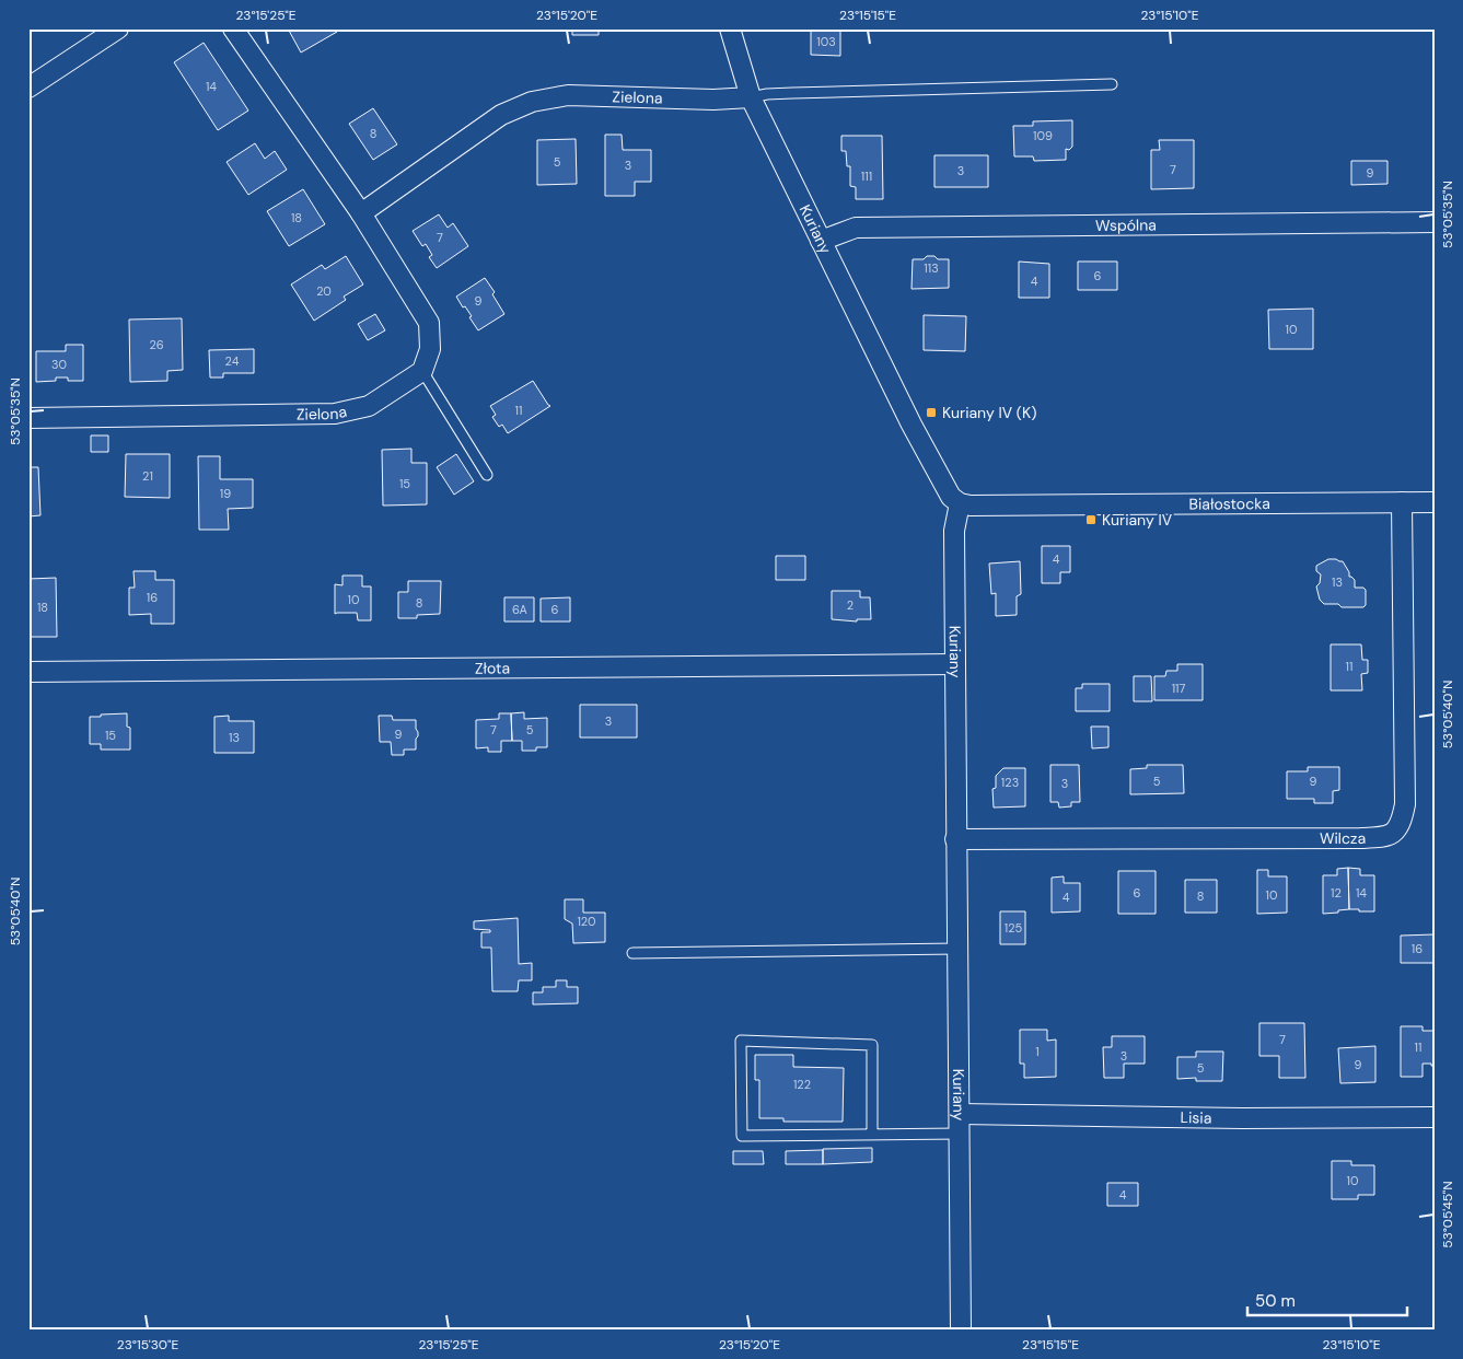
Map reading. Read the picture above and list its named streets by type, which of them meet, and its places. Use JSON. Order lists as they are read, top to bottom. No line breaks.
{"streets":{"street":["Zielona","Wspólna","Kuriany","Białostocka","Złota","Wilcza","Lisia"]},"crossings":[["Zielona","Kuriany"],["Wspólna","Kuriany"],["Kuriany","Białostocka"],["Kuriany","Złota"],["Kuriany","Wilcza"],["Kuriany","Lisia"],["Białostocka","Wilcza"]],"places":{"transit":["Kuriany IV (K)","Kuriany IV"]},"house_numbers":["103","14","8","109","5","3","7","3","9","111","18","7","113","6","4","20","9","10","26","24","30","11","21","15","19","4","13","16","10","8","2","18","6A","6","11","117","3","7","5","9","15","13","5","9","123","3","6","12","14","10","8","4","120","125","16","7","11","1","3","9","5","122","10","4"],"scale_bar":"50 m","coordinates":["23°15'25\"E","23°15'20\"E","23°15'15\"E","23°15'10\"E","53°05'35\"N","53°05'40\"N","53°05'45\"N","23°15'30\"E"]}
